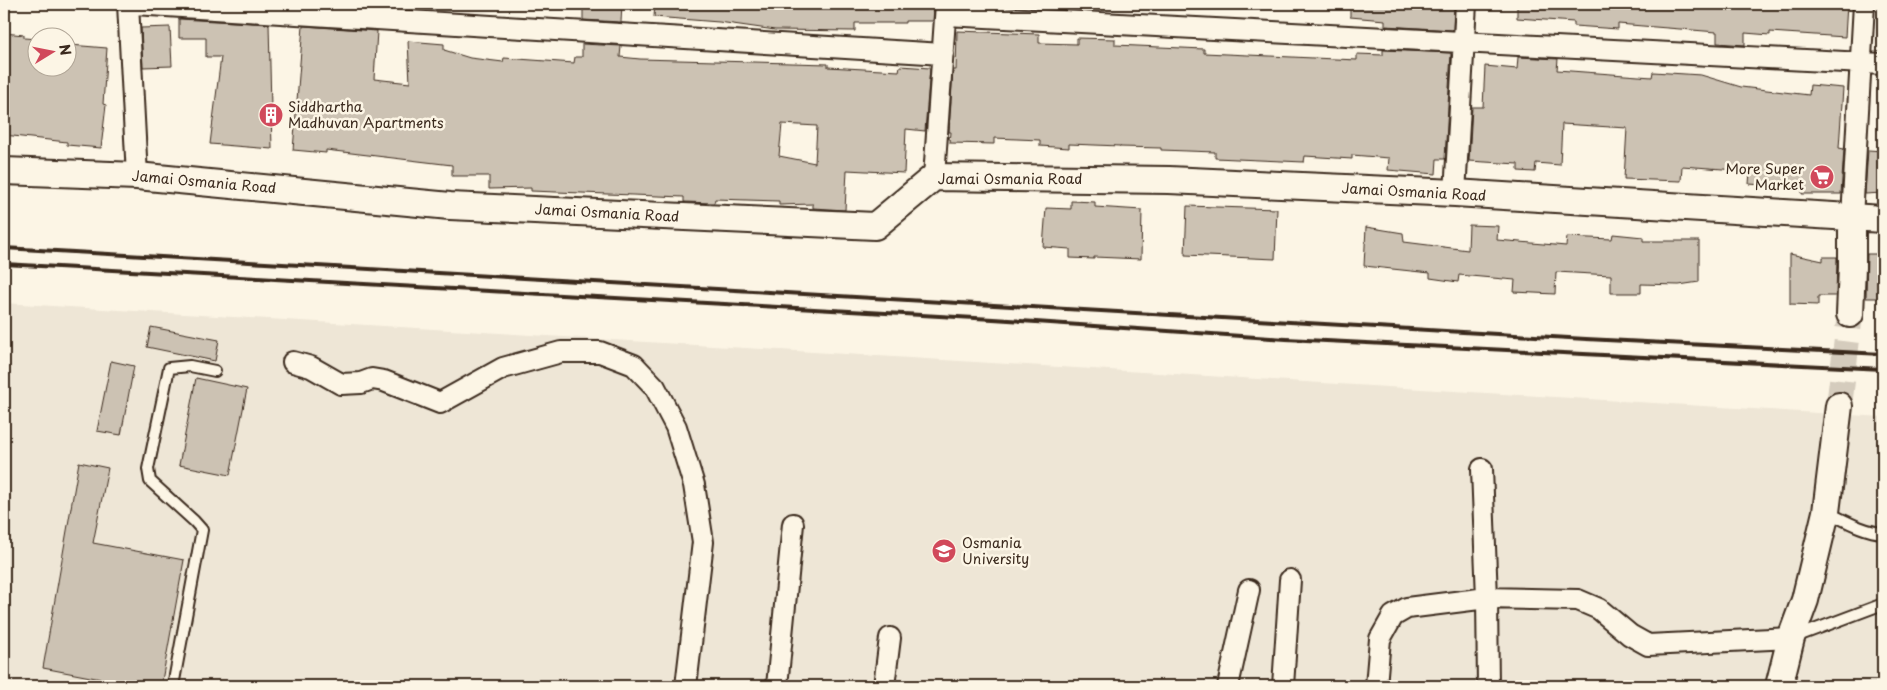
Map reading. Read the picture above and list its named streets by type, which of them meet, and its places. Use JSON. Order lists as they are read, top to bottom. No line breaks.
{"streets":{"street":["Jamai Osmania Road"]},"places":{"building":["Siddhartha Madhuvan Apartments"],"supermarket":["More Super Market"],"school or university":["Osmania University"]},"north":"right"}
